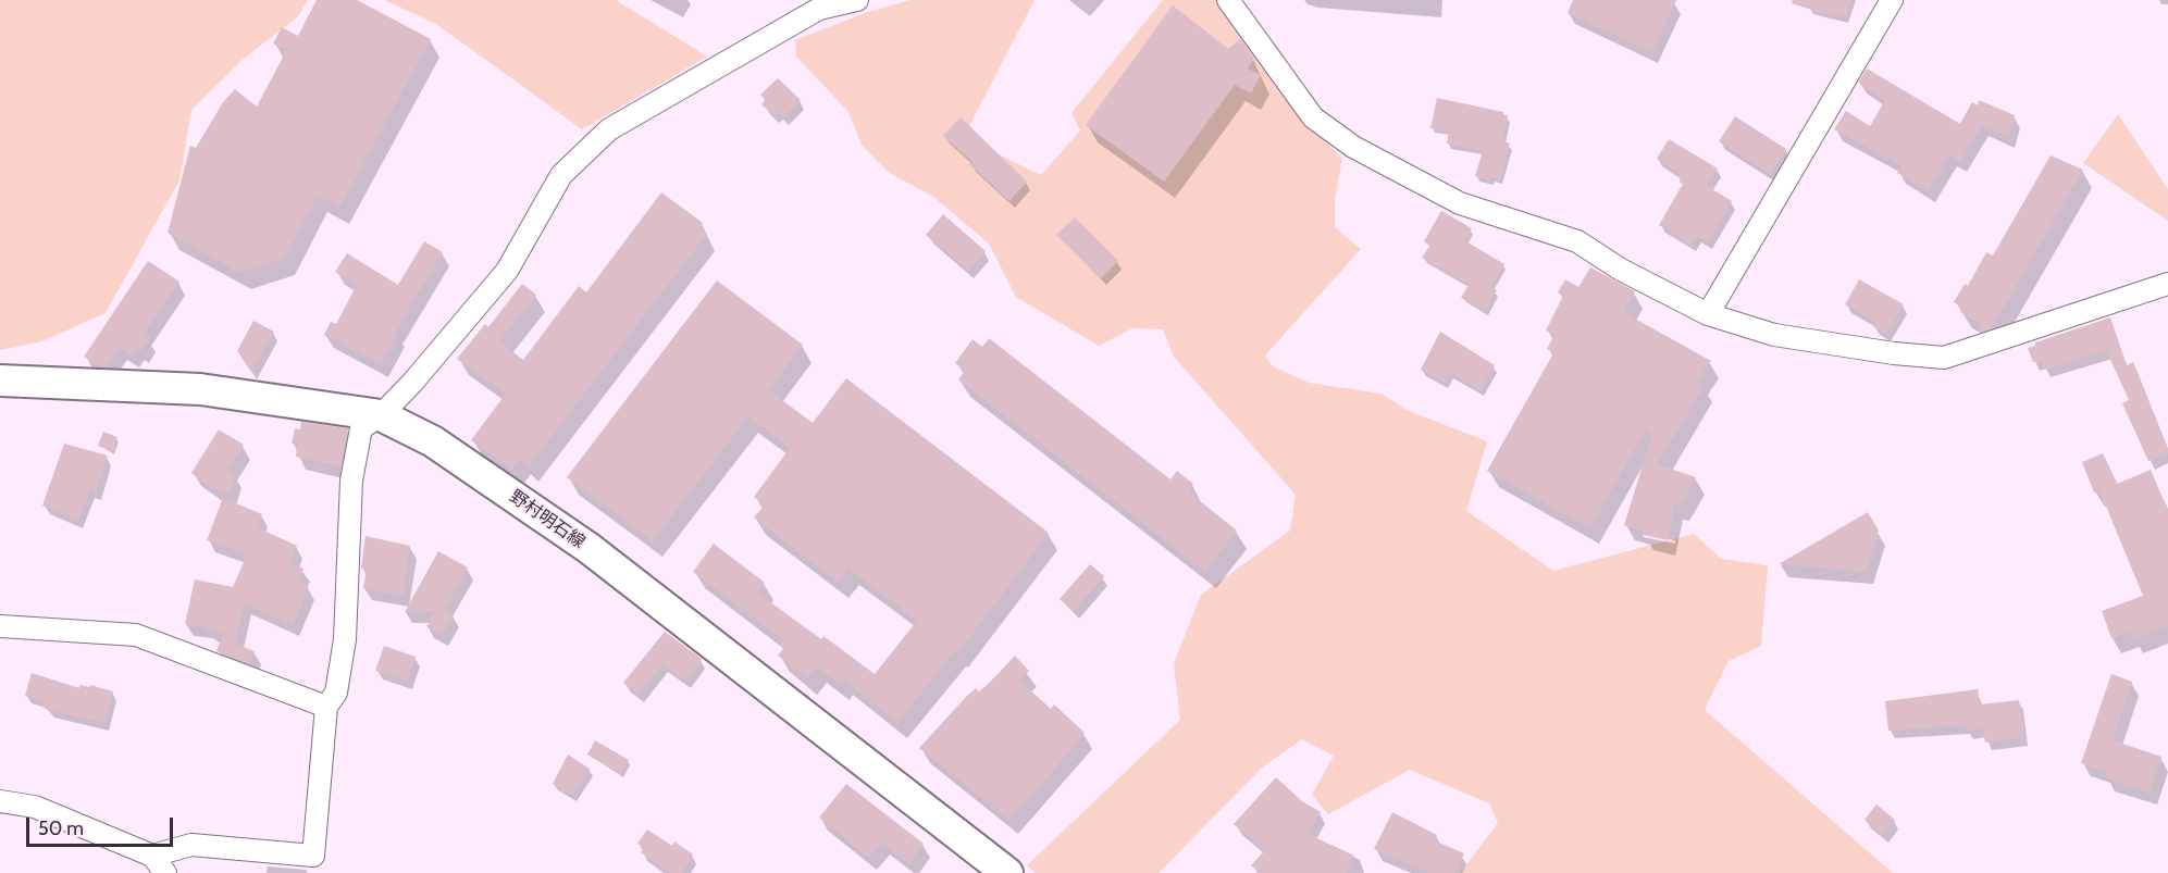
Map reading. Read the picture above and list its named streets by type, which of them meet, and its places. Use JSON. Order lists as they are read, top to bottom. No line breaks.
{"streets":{"main road":["野村明石線"]},"scale_bar":"50 m"}
